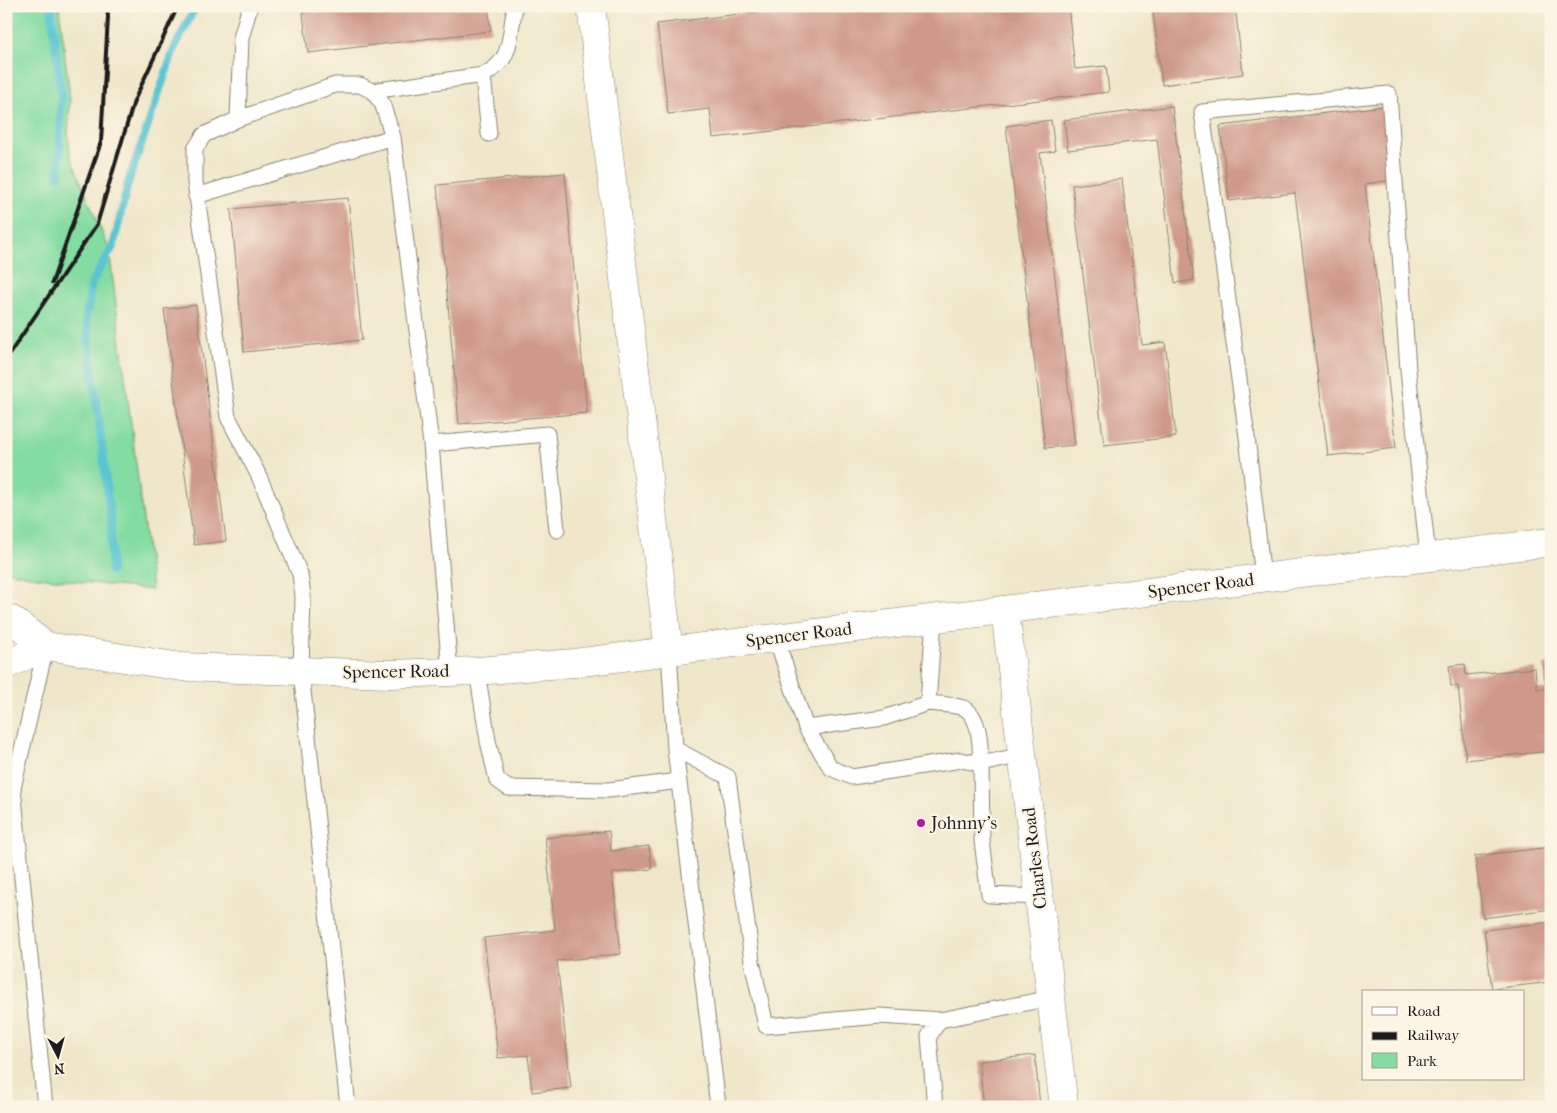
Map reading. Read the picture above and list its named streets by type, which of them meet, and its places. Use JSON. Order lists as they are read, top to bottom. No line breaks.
{"streets":{"main road":["Spencer Road","Charles Road"]},"crossings":[["Spencer Road","Charles Road"]],"places":["Johnny's"],"legend":["Road","Railway","Park"],"north":"bottom"}
